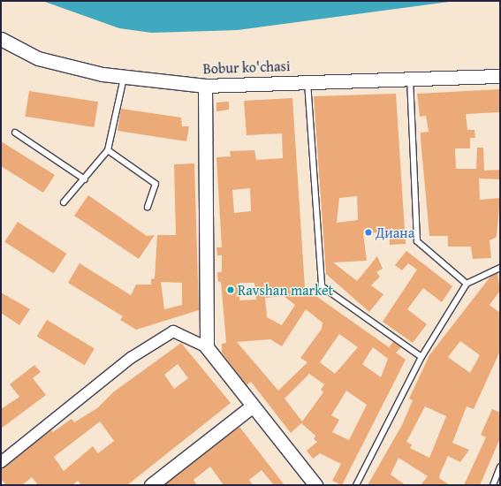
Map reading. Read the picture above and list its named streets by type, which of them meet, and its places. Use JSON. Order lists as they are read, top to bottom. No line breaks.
{"streets":{"street":["Bobur ko'chasi"]},"places":["Диана","Ravshan market"]}
